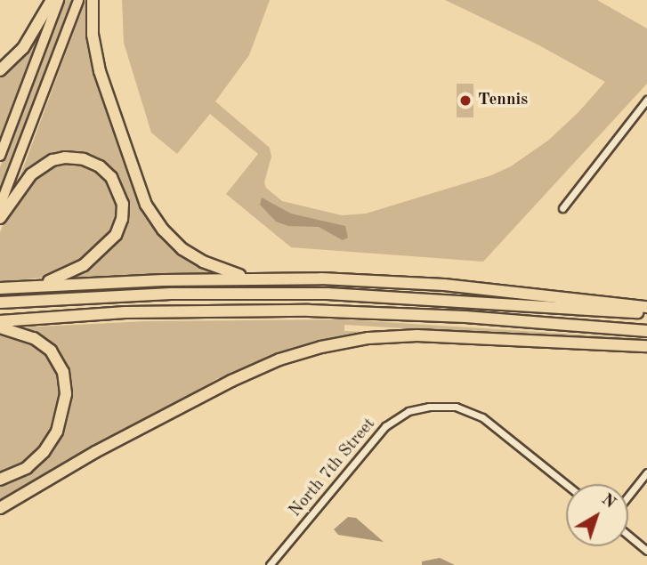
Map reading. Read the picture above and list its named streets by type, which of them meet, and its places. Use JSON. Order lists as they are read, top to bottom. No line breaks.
{"streets":{"street":["North 7th Street"]},"places":["Tennis"],"north":"top right"}
